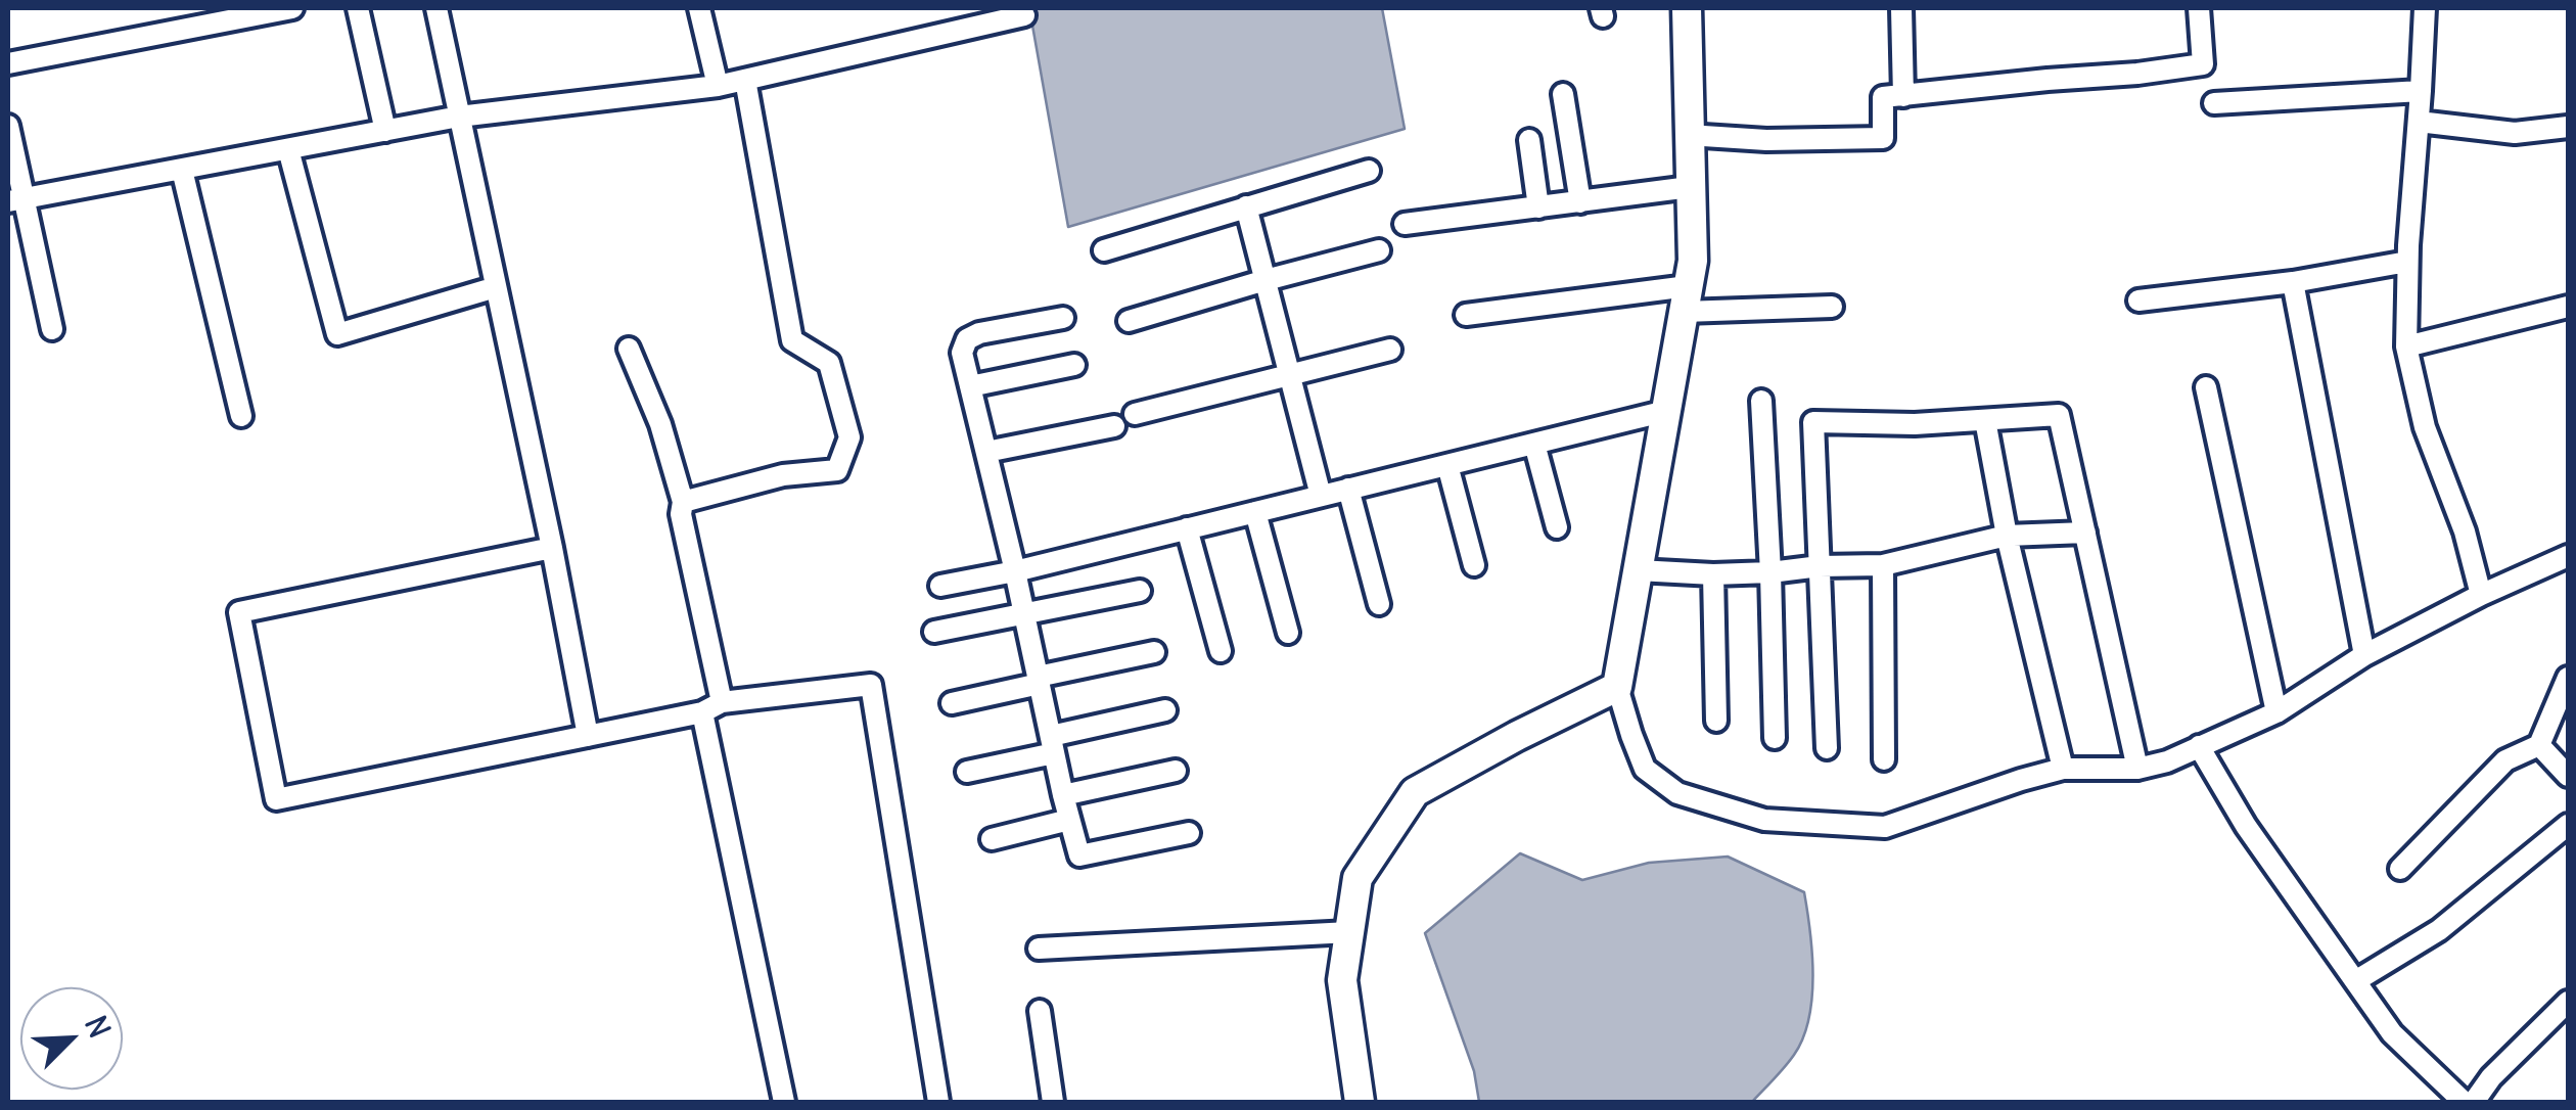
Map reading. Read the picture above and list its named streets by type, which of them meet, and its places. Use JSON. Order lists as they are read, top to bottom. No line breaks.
{"north":"top right"}
